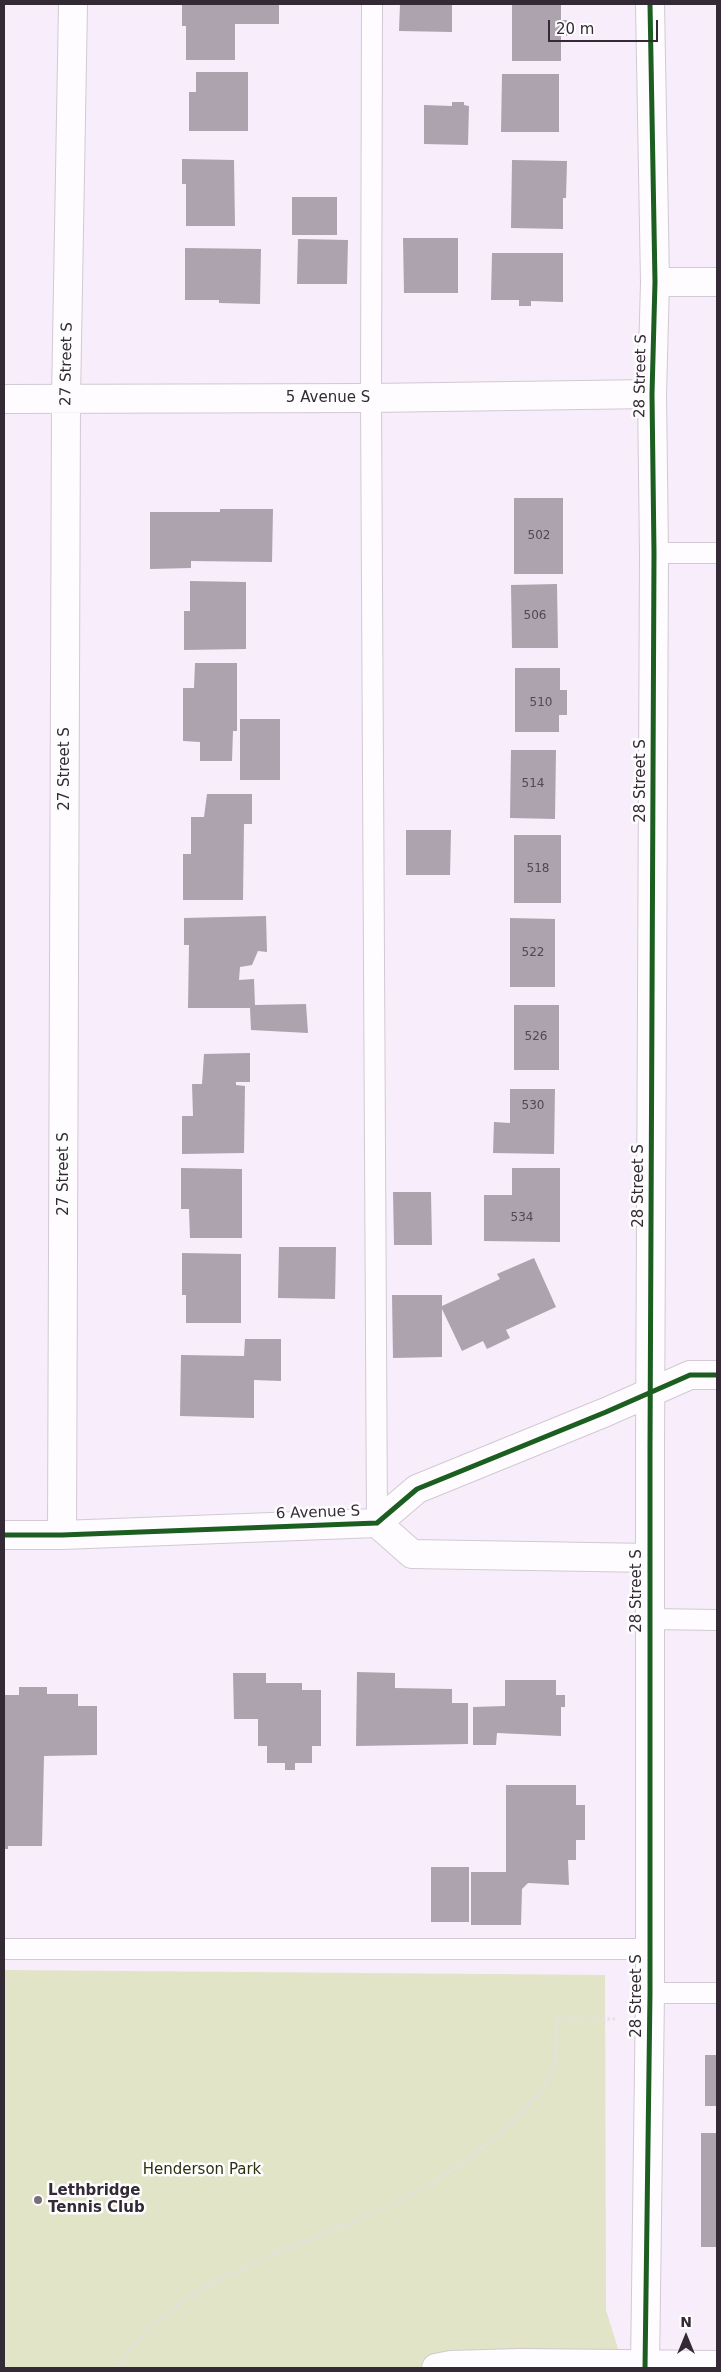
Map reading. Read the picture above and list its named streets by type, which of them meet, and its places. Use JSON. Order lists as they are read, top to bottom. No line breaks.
{"streets":{"street":["27 Street S","28 Street S","5 Avenue S","6 Avenue S"]},"crossings":[["27 Street S","5 Avenue S"],["27 Street S","6 Avenue S"],["28 Street S","5 Avenue S"],["28 Street S","6 Avenue S"]],"parks":["Henderson Park"],"places":["Lethbridge Tennis Club"],"house_numbers":["502","506","510","514","518","522","526","530","534"],"scale_bar":"20 m","north":"top"}
